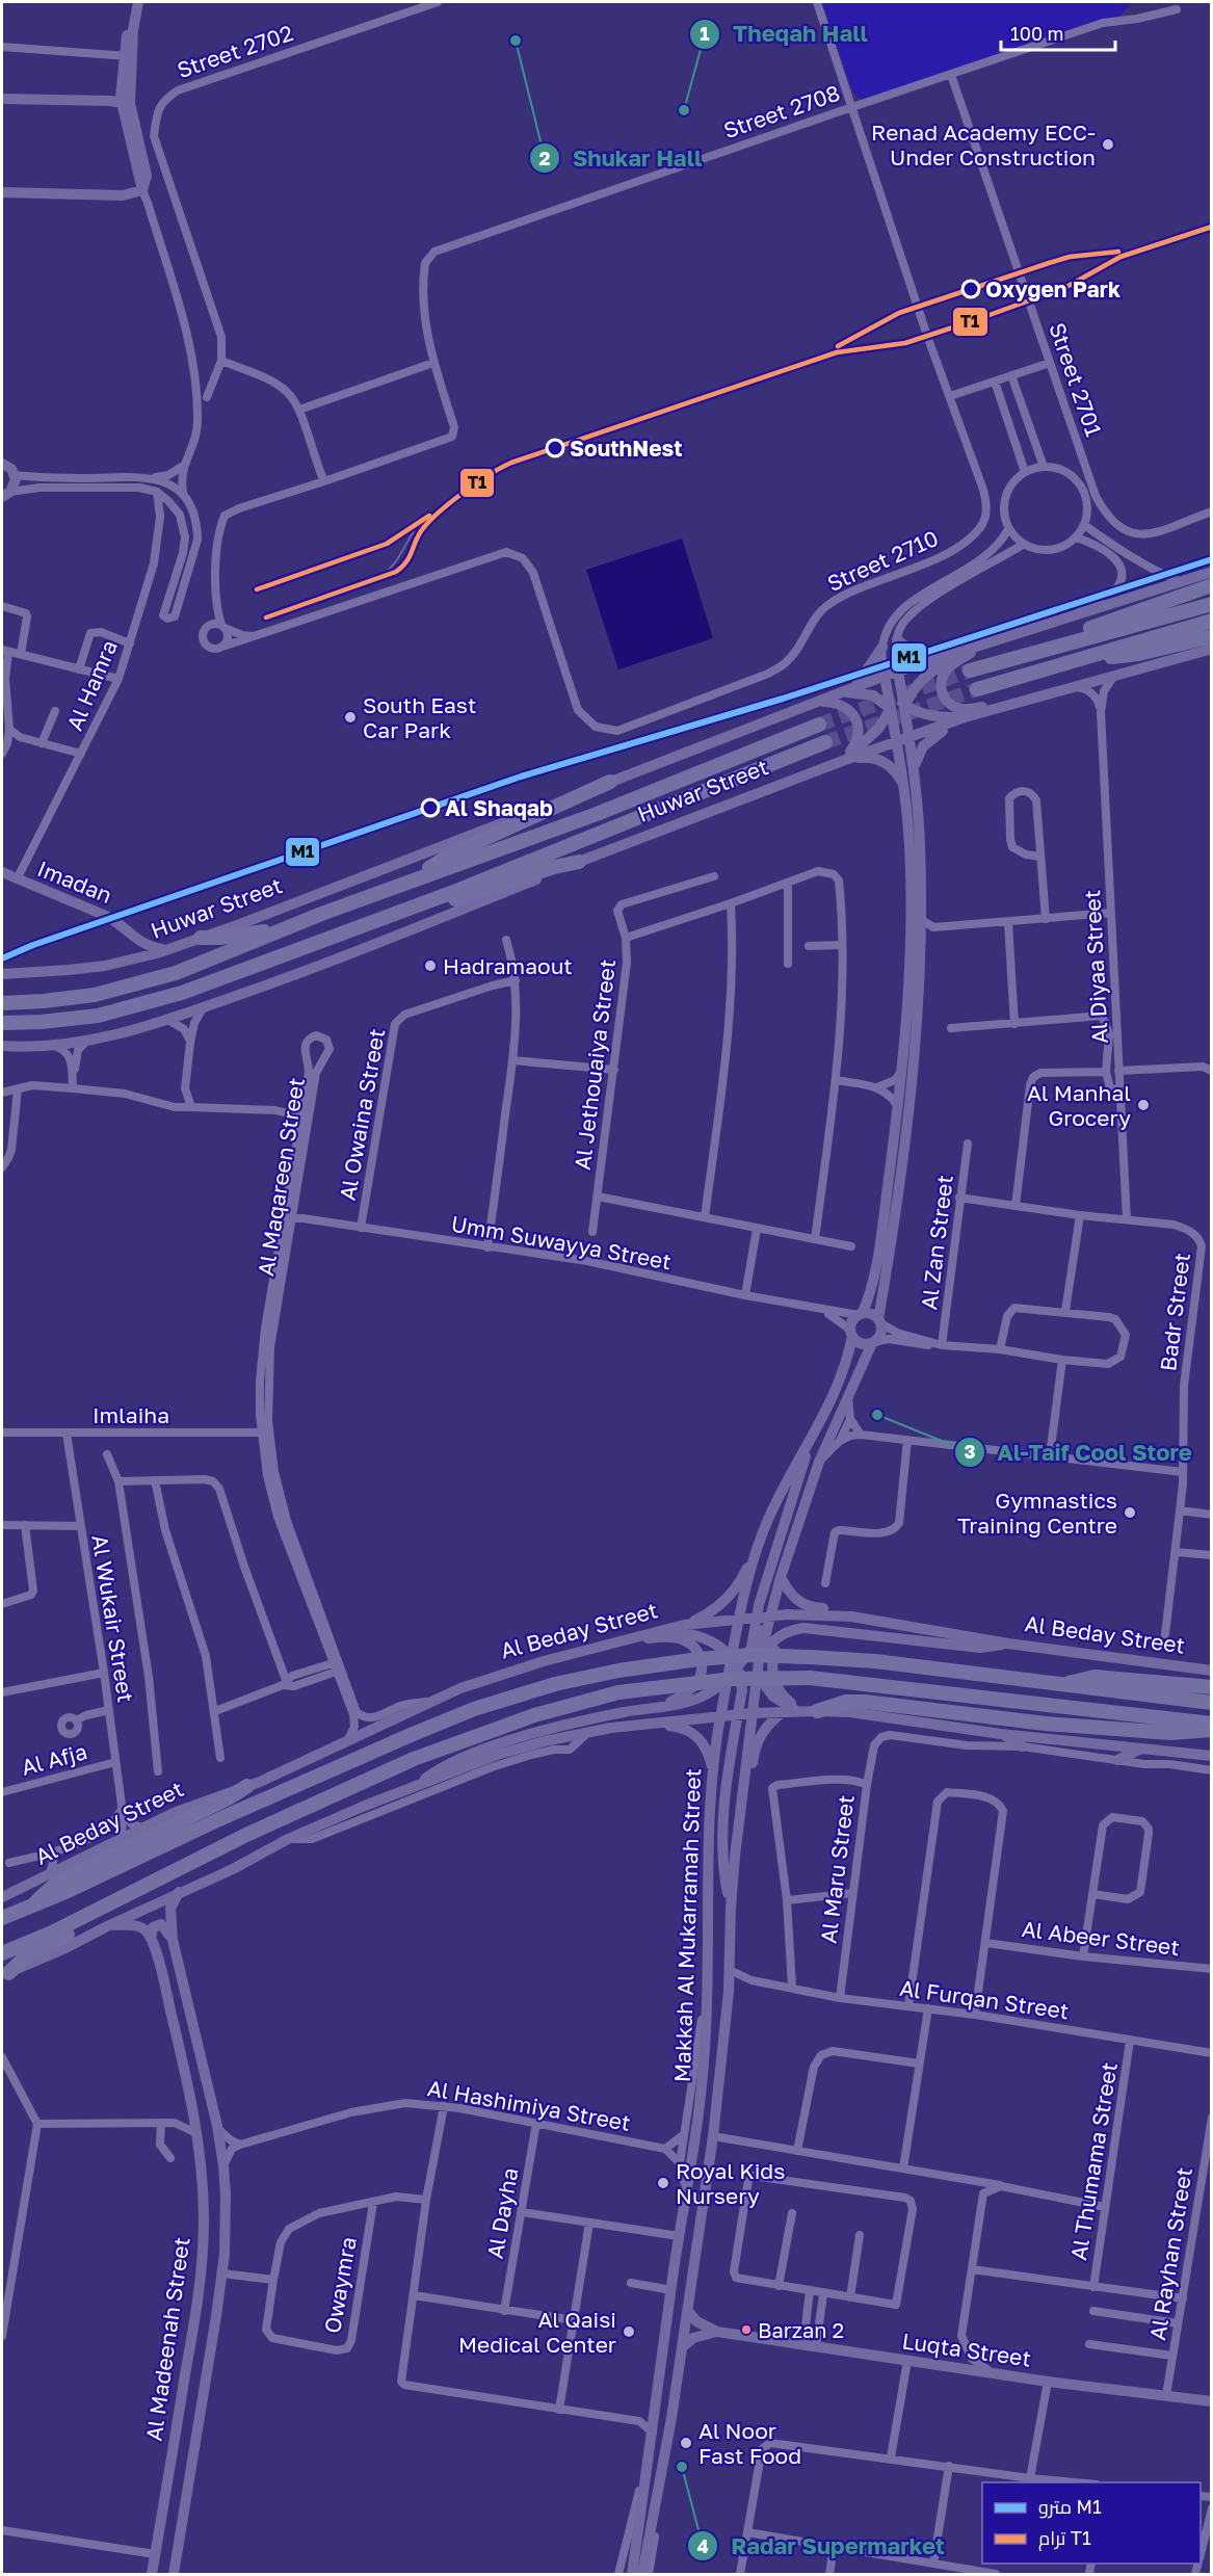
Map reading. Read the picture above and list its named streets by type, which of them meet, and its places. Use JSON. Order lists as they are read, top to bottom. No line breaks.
{"streets":{"highway":["Huwar Street","Al Beday Street"],"main road":["Imadan","Makkah Al Mukarramah Street","Al Madeenah Street","Luqta Street"],"street":["Street 2702","Street 2708","Street 2701","Street 2710","Al Hamra","Al Diyaa Street","Al Jethouaiya Street","Al Owaina Street","Al Maqareen Street","Umm Suwayya Street","Al Zan Street","Badr Street","Imlaiha","Al Wukair Street","Al Afja","Al Maru Street","Al Abeer Street","Al Furqan Street","Al Hashimiya Street","Al Thumama Street","Al Dayha","Al Rayhan Street","Owaymra"]},"crossings":[["Street 2708","Street 2701"],["Street 2708","Street 2710"],["Al Hamra","Imadan"],["Huwar Street","Imadan"],["Huwar Street","Al Diyaa Street"],["Al Diyaa Street","Badr Street"],["Al Owaina Street","Umm Suwayya Street"],["Al Maqareen Street","Umm Suwayya Street"],["Al Maqareen Street","Imlaiha"],["Al Maqareen Street","Al Beday Street"],["Umm Suwayya Street","Makkah Al Mukarramah Street"],["Al Zan Street","Badr Street"],["Imlaiha","Al Wukair Street"],["Al Wukair Street","Al Beday Street"],["Al Wukair Street","Al Afja"],["Al Beday Street","Makkah Al Mukarramah Street"],["Al Maru Street","Al Furqan Street"],["Makkah Al Mukarramah Street","Al Furqan Street"],["Makkah Al Mukarramah Street","Luqta Street"],["Al Furqan Street","Al Thumama Street"],["Al Hashimiya Street","Al Dayha"],["Al Rayhan Street","Luqta Street"]],"places":["Shukar Hall","Theqah Hall","Renad Academy ECC- Under Construction","Oxygen Park","SouthNest","South East Car Park","Al Shaqab","Hadramaout","Al Manhal Grocery","Al-Taif Cool Store","Gymnastics Training Centre","Royal Kids Nursery","Barzan 2","Al Qaisi Medical Center","Al Noor Fast Food","Radar Supermarket"],"lines":["tram line T1","metro line M1"],"legend":["مترو M1","ترام T1"],"scale_bar":"100 m"}
